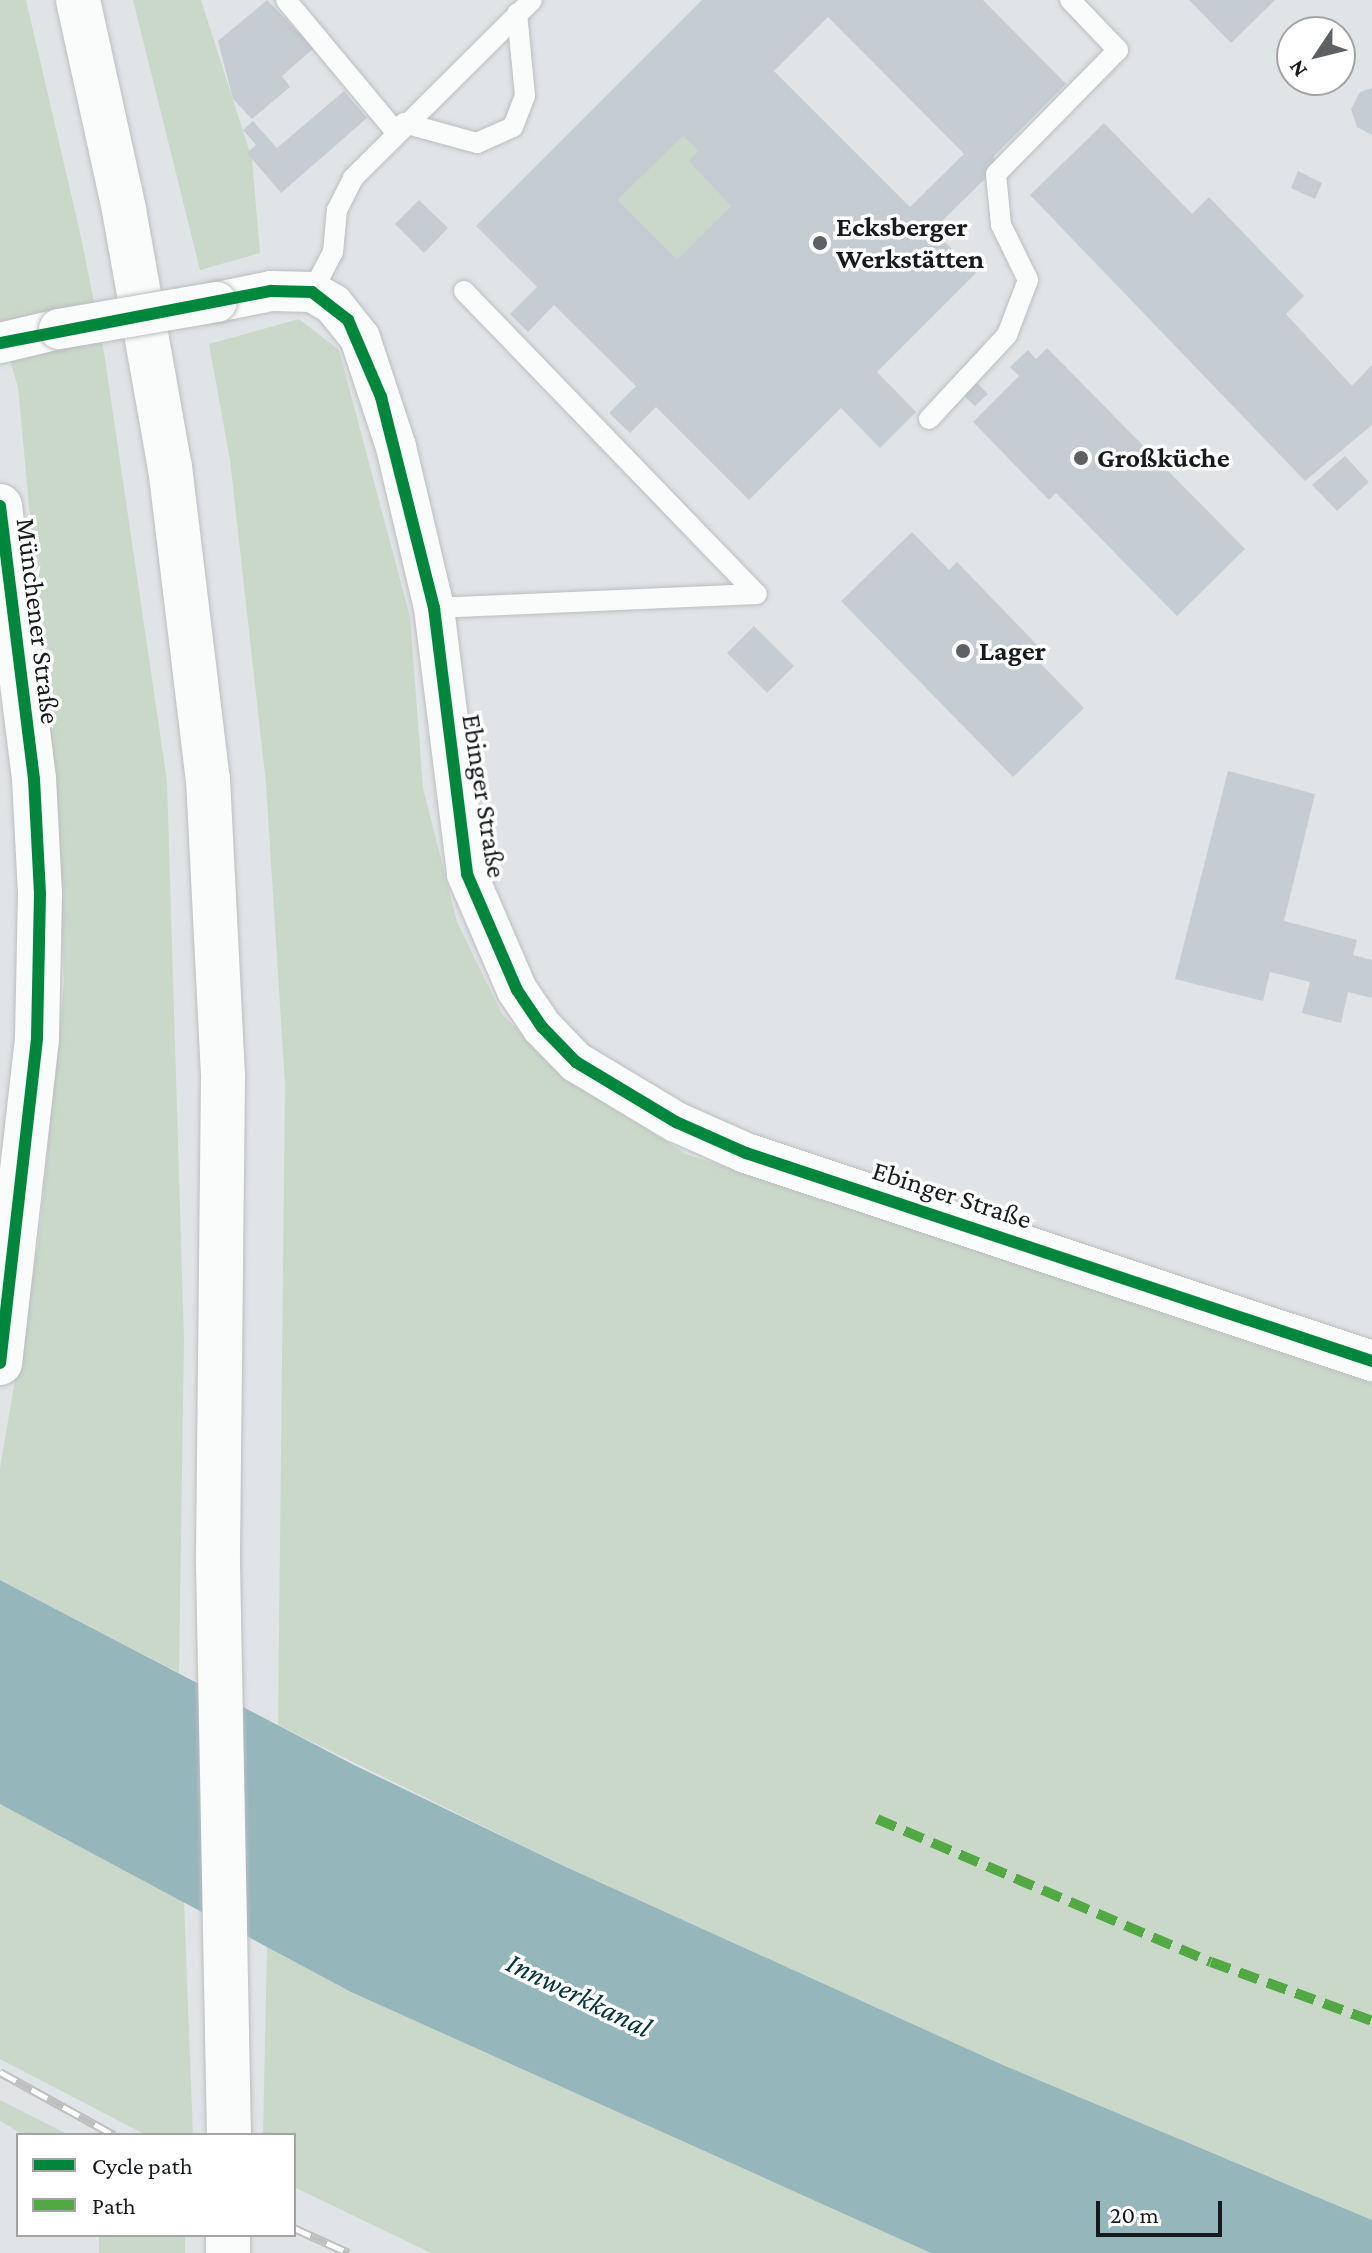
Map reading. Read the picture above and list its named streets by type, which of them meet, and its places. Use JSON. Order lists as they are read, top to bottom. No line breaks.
{"streets":{"main road":["Münchener Straße"],"street":["Ebinger Straße"]},"water":["Innwerkkanal"],"places":["Ecksberger Werkstätten","Großküche","Lager"],"legend":["Cycle path","Path"],"scale_bar":"20 m","north":"bottom left"}
